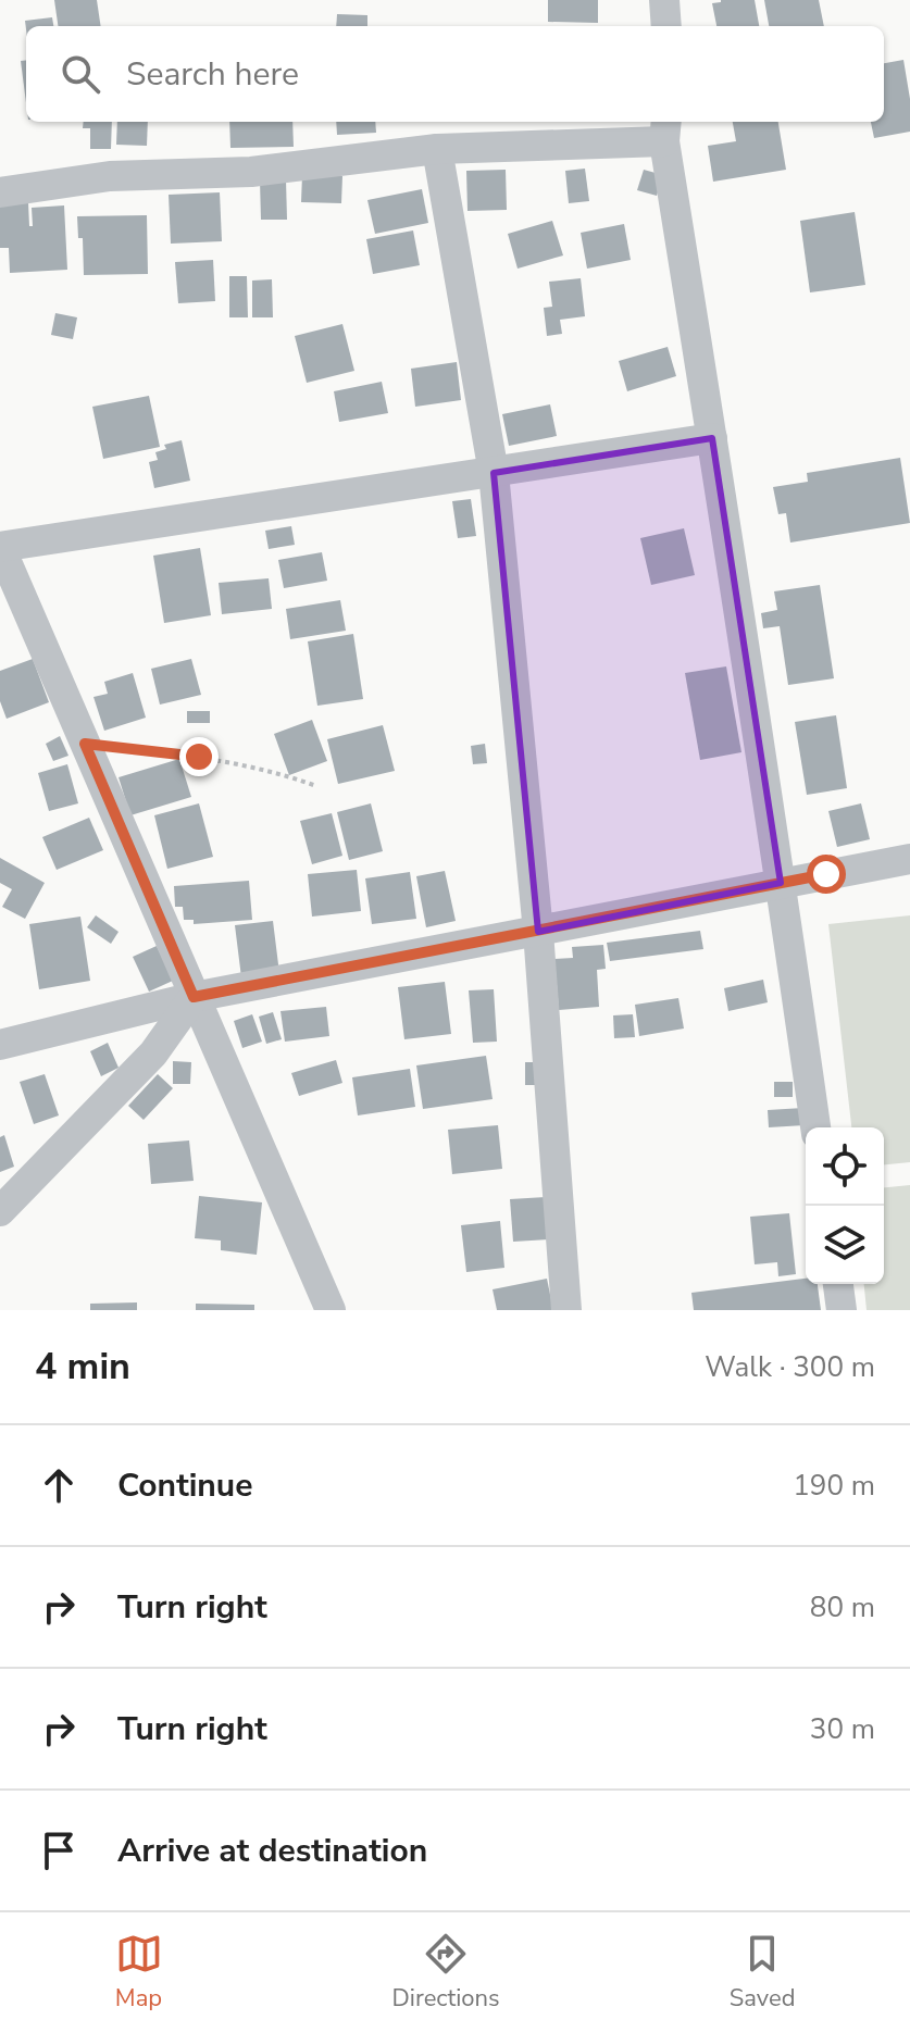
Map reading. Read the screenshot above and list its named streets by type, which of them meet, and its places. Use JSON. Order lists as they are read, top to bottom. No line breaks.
{"page":{"search":"Search here","heading":["4 min","Walk · 300 m"],"list":[["Continue","190 m"],["Turn right","80 m"],["Turn right","30 m"],"Arrive at destination"],"nav":["Map","Directions","Saved"]}}
